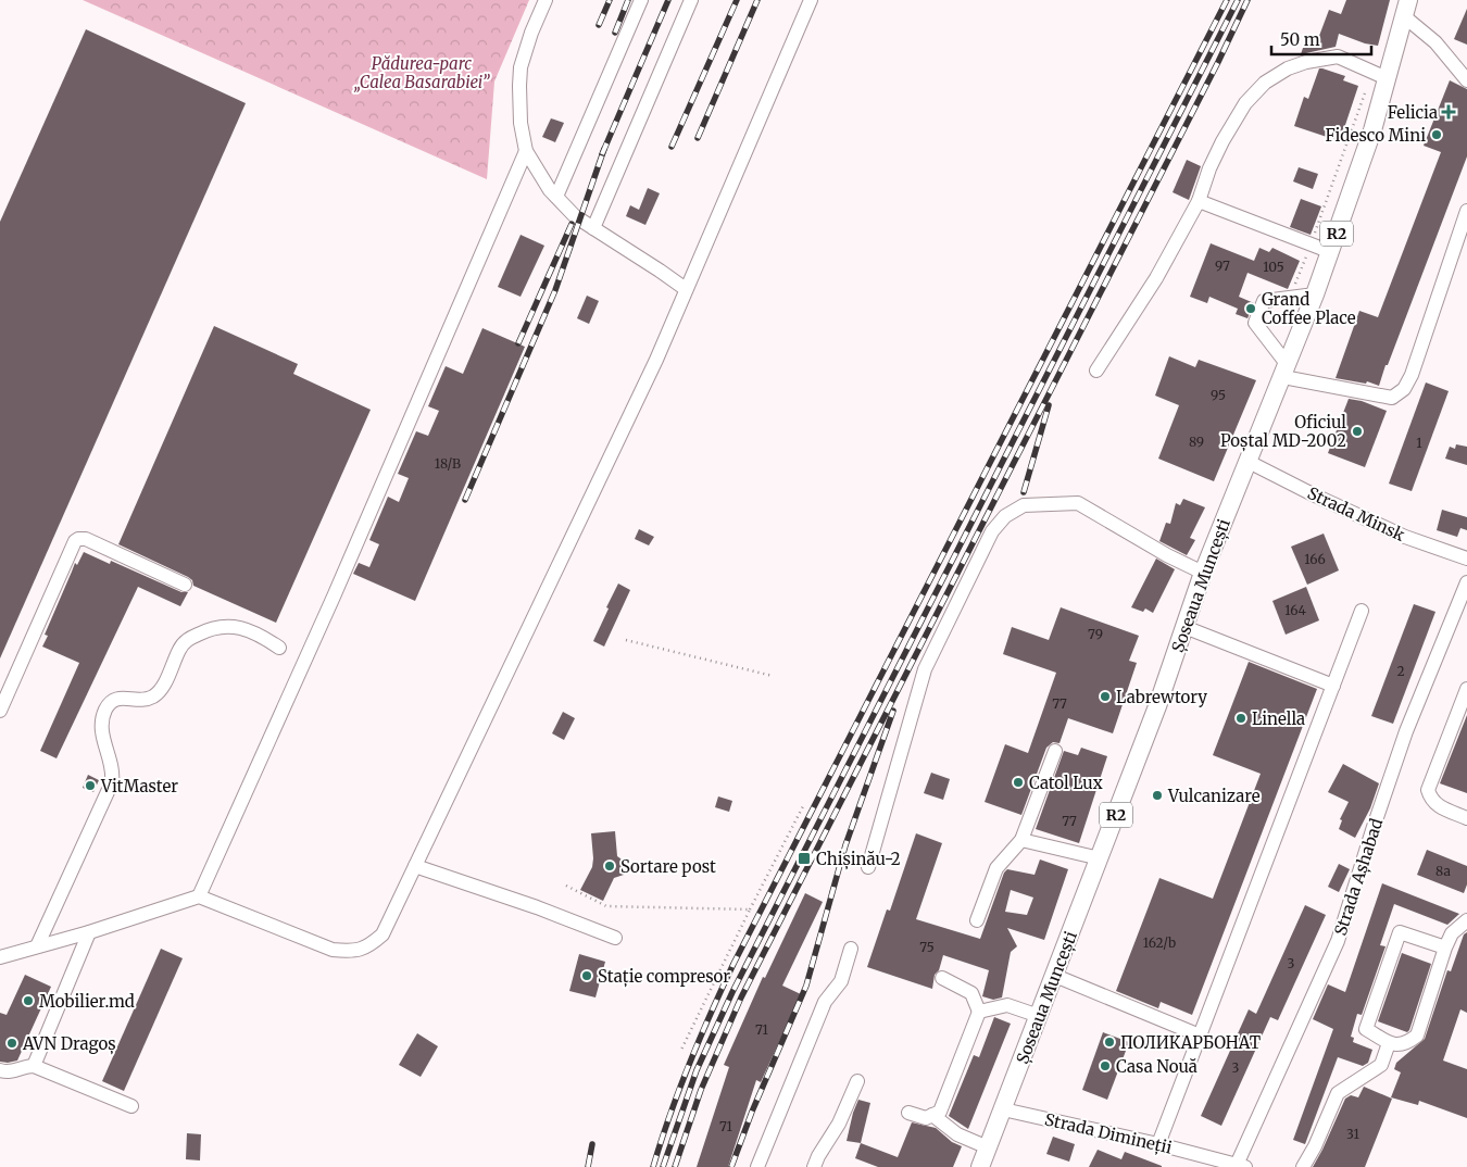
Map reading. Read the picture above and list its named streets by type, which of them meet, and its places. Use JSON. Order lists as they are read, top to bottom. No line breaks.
{"streets":{"main road":["R2","Șoseaua Muncești"],"street":["Strada Minsk","Strada Așhabad","Strada Dimineții"]},"crossings":[["Strada Minsk","Șoseaua Muncești"],["Șoseaua Muncești","Strada Dimineții"],["Strada Așhabad","Strada Dimineții"]],"parks":["Pădurea-parc „Calea Basarabiei”"],"places":{"health":["Felicia"],"other":["Fidesco Mini","Grand Coffee Place","Oficiul Poștal MD-2002","Labrewtory","Linella","Catol Lux","VitMaster","Vulcanizare","Sortare post","Stație compresor","Mobilier.md","ПОЛИКАРБОНАТ","AVN Dragoș","Casa Nouă"],"transit":["Chișinău-2"]},"house_numbers":["97","105","95","89","1","18/B","166","164","79","2","77","77","8a","162/b","75","3","71","3","71","31"],"scale_bar":"50 m"}
